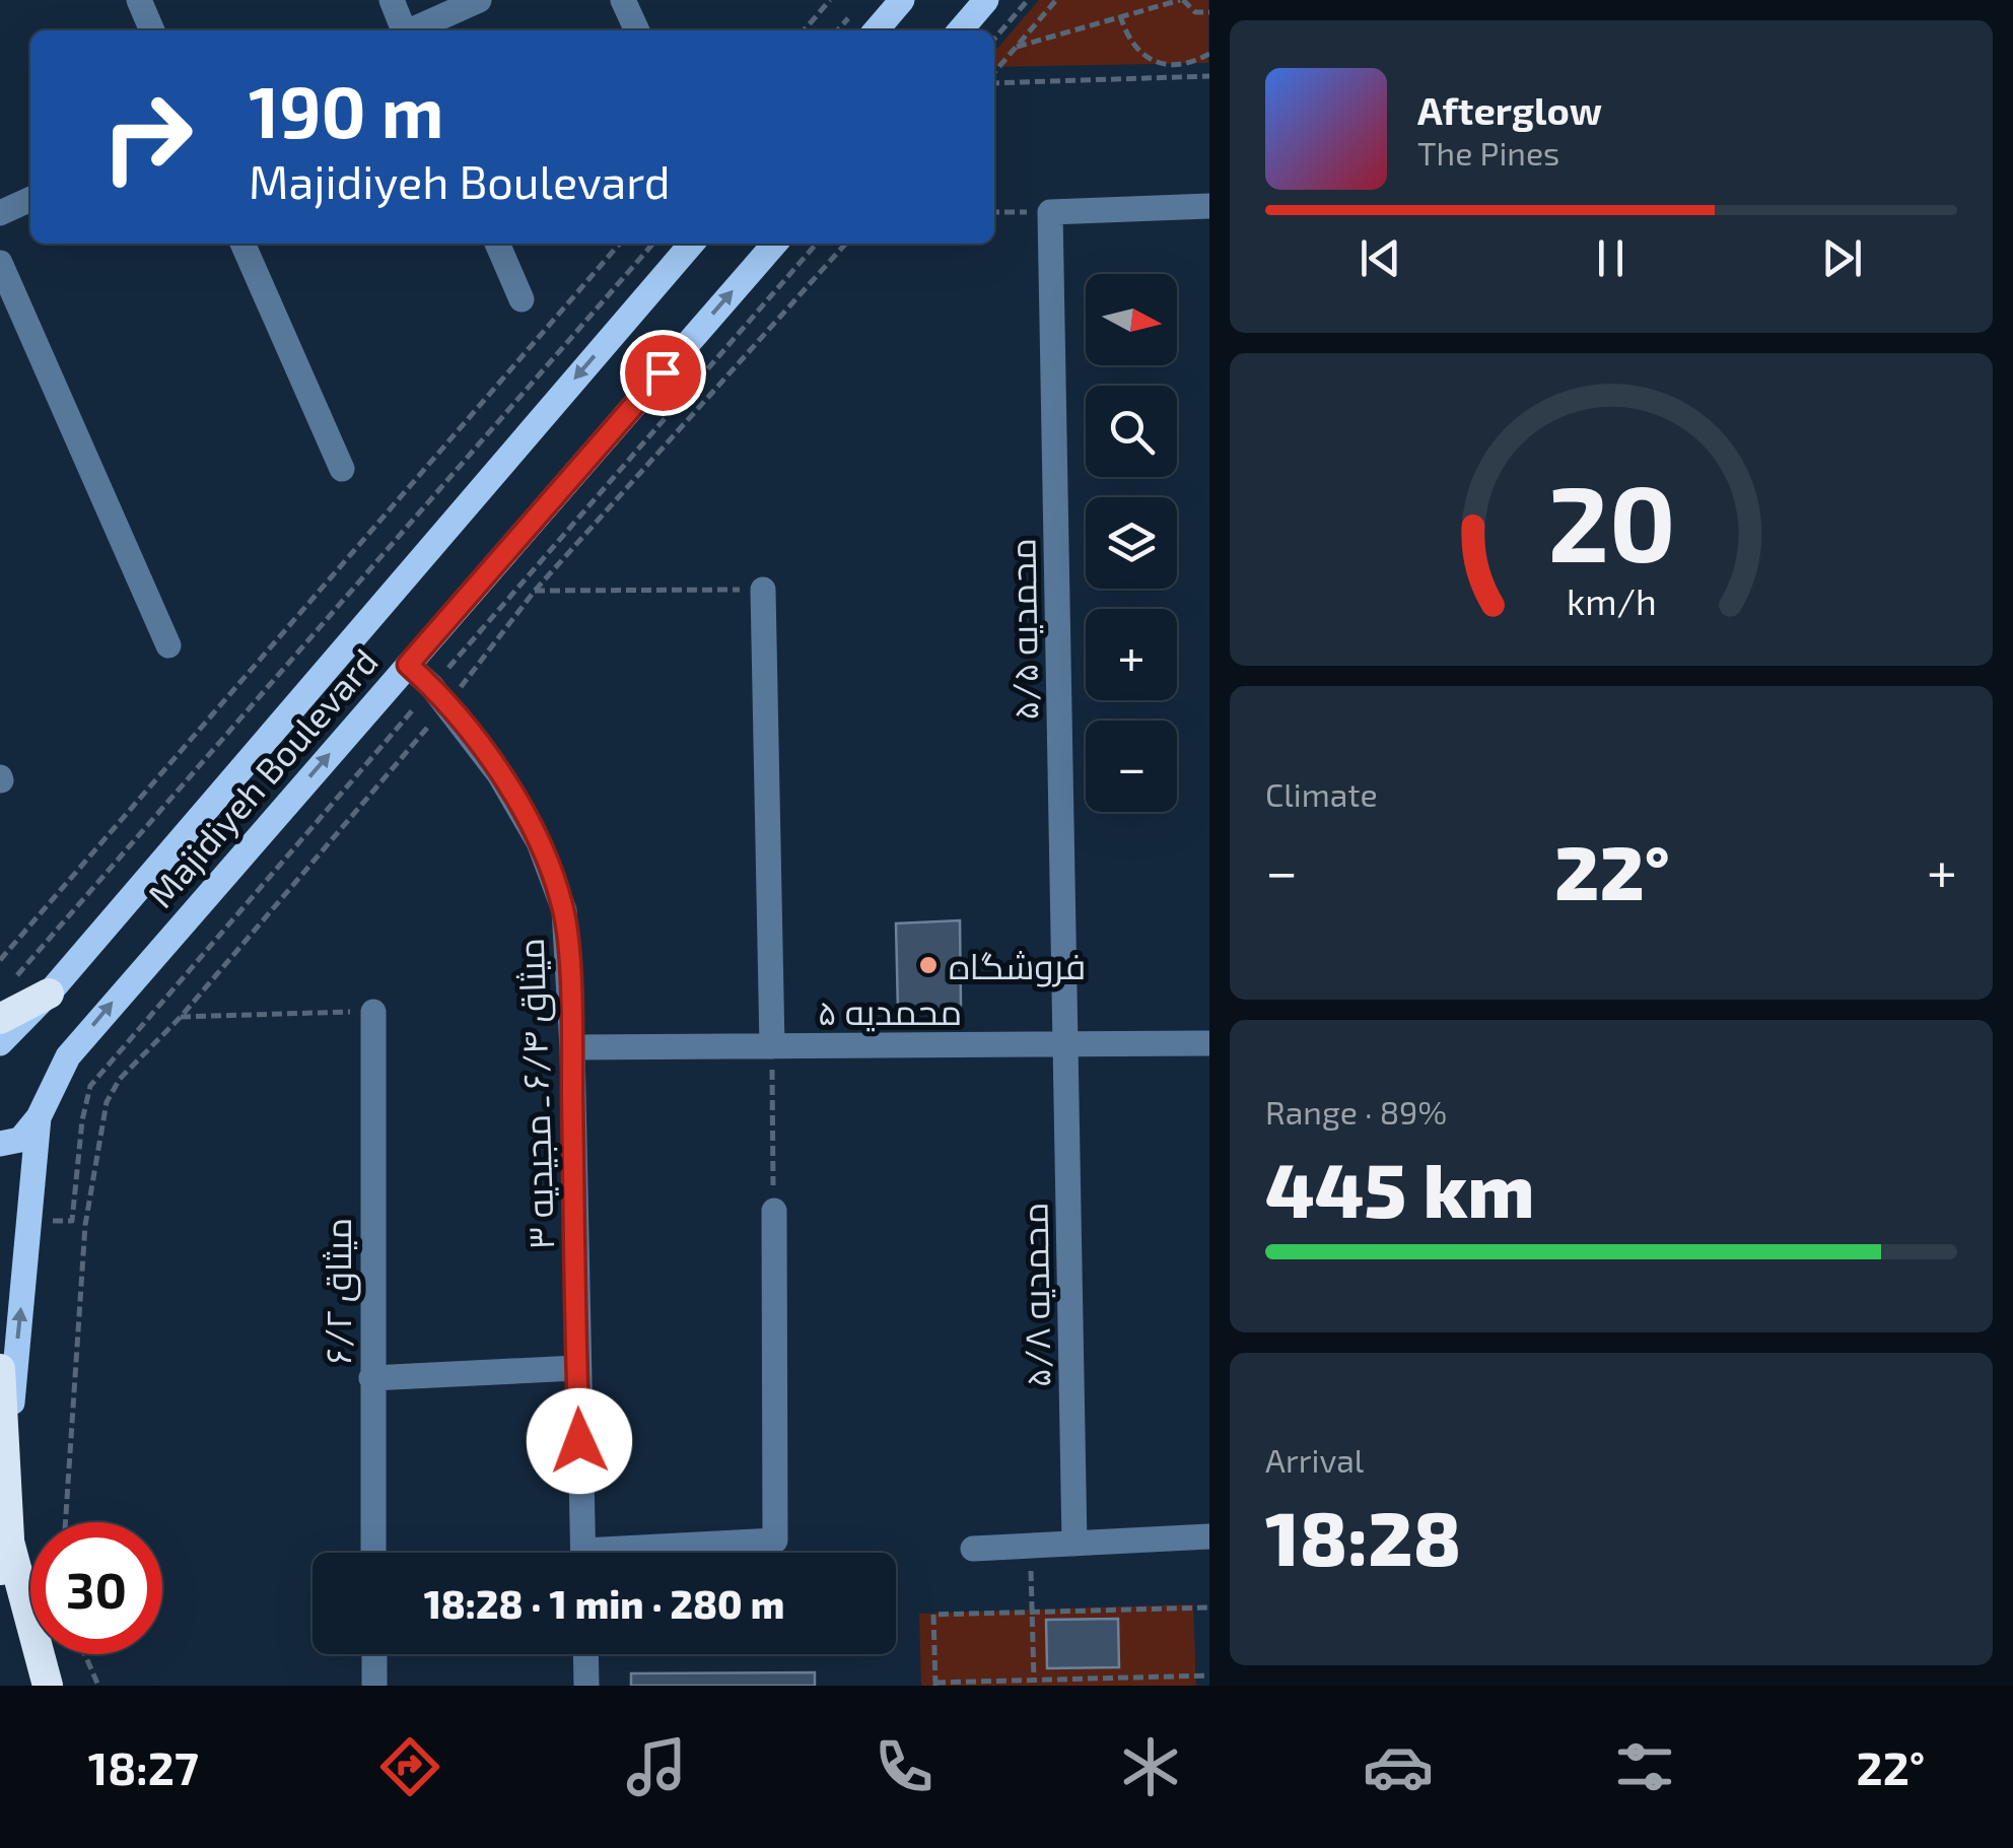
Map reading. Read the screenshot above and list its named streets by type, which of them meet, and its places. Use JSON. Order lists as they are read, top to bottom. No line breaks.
{"streets":{"main road":["Majidiyeh Boulevard"],"street":["محمدیه ۵/۵","محمدیه ۵","میثاق ۶/۴ ـ مجیدیه ۳","میثاق ۶/۲","محمدیه ۵/۸"]},"crossings":[["محمدیه ۵/۵","محمدیه ۵"],["محمدیه ۵/۵","محمدیه ۵/۸"],["Majidiyeh Boulevard","میثاق ۶/۴ ـ مجیدیه ۳"],["محمدیه ۵","میثاق ۶/۴ ـ مجیدیه ۳"],["محمدیه ۵","محمدیه ۵/۸"]],"places":["فروشگاه"],"north":"right","page":{"turn":["190 m","Majidiyeh Boulevard"],"song":["Afterglow","The Pines"],"map_buttons":["+","−"],"tile":["Climate",["Range · 89%","445 km"],["Arrival","18:28"]],"heat":["−","22°","+"],"limit":"30","trip":"18:28 · 1 min · 280 m","tabs":["18:27","22°"],"gauge":["20","km/h"]}}
